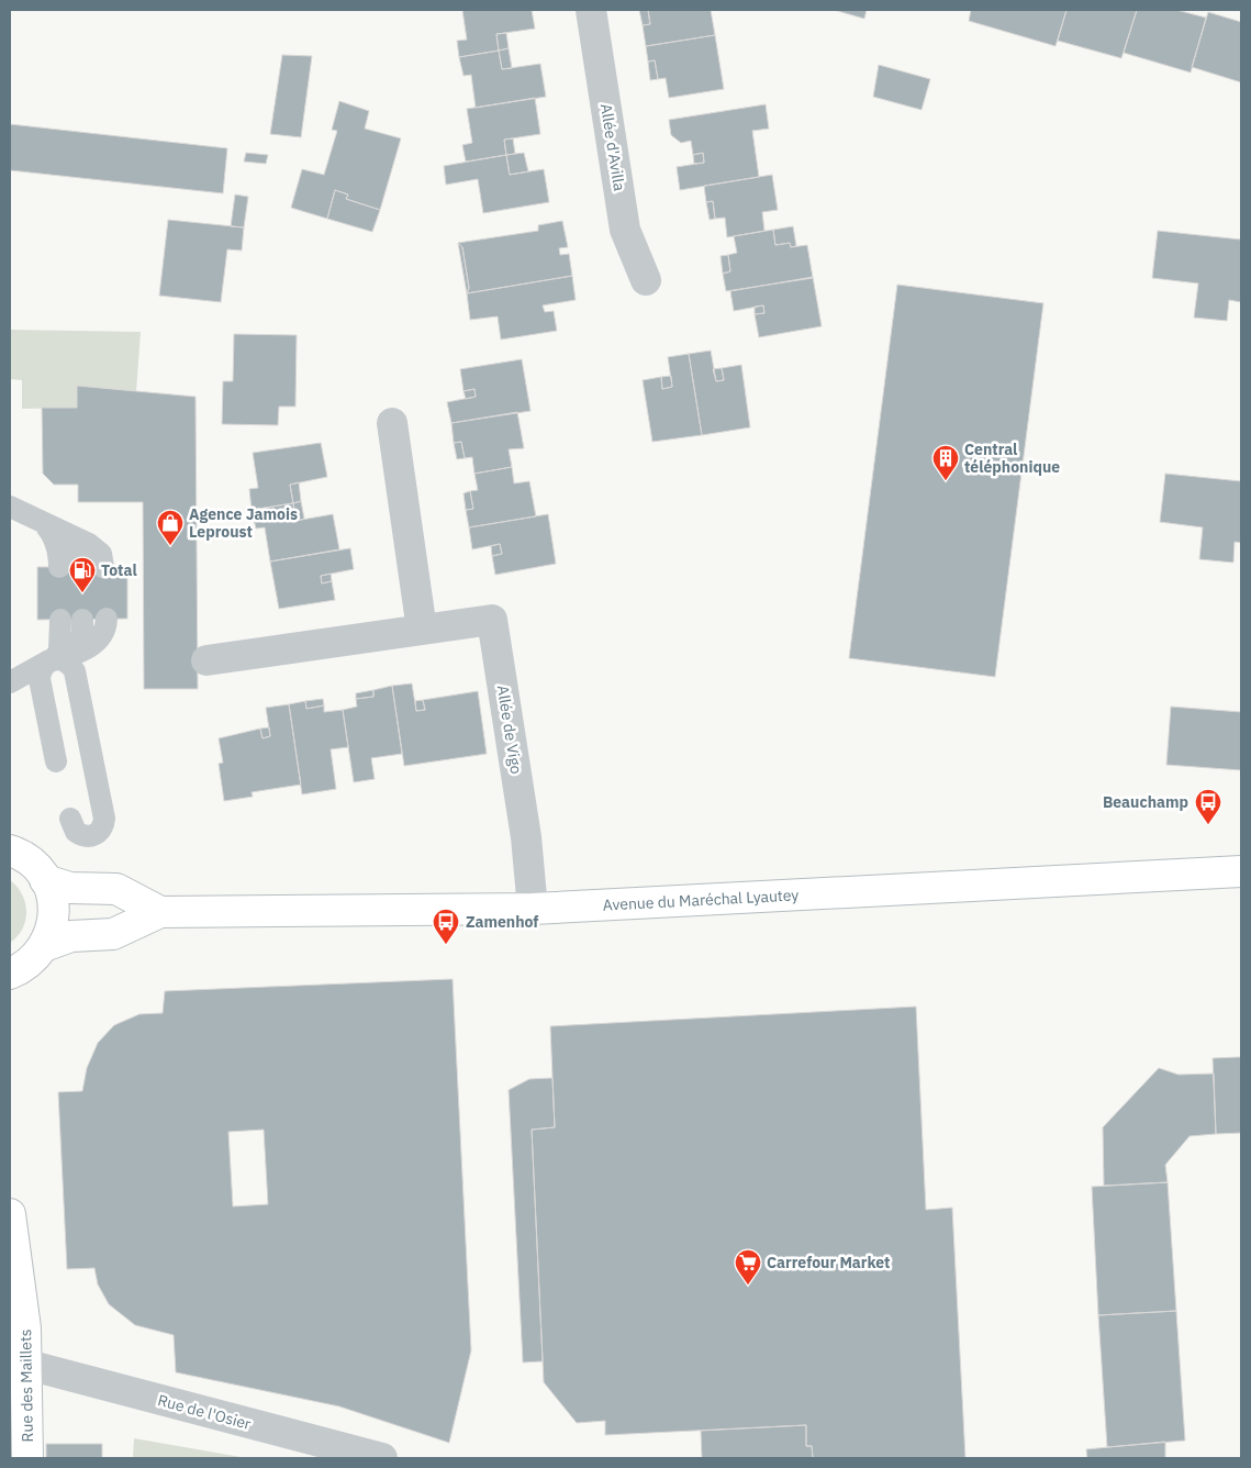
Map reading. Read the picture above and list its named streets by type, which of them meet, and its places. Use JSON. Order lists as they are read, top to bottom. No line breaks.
{"streets":{"street":["Allée d'Avilla","Allée de Vigo","Avenue du Maréchal Lyautey","Rue des Maillets","Rue de l'Osier"]},"crossings":[["Allée de Vigo","Avenue du Maréchal Lyautey"],["Rue des Maillets","Rue de l'Osier"]],"places":{"building":["Central téléphonique"],"shop":["Agence Jamois Leproust"],"fuel station":["Total"],"bus stop":["Beauchamp","Zamenhof"],"supermarket":["Carrefour Market"]}}
